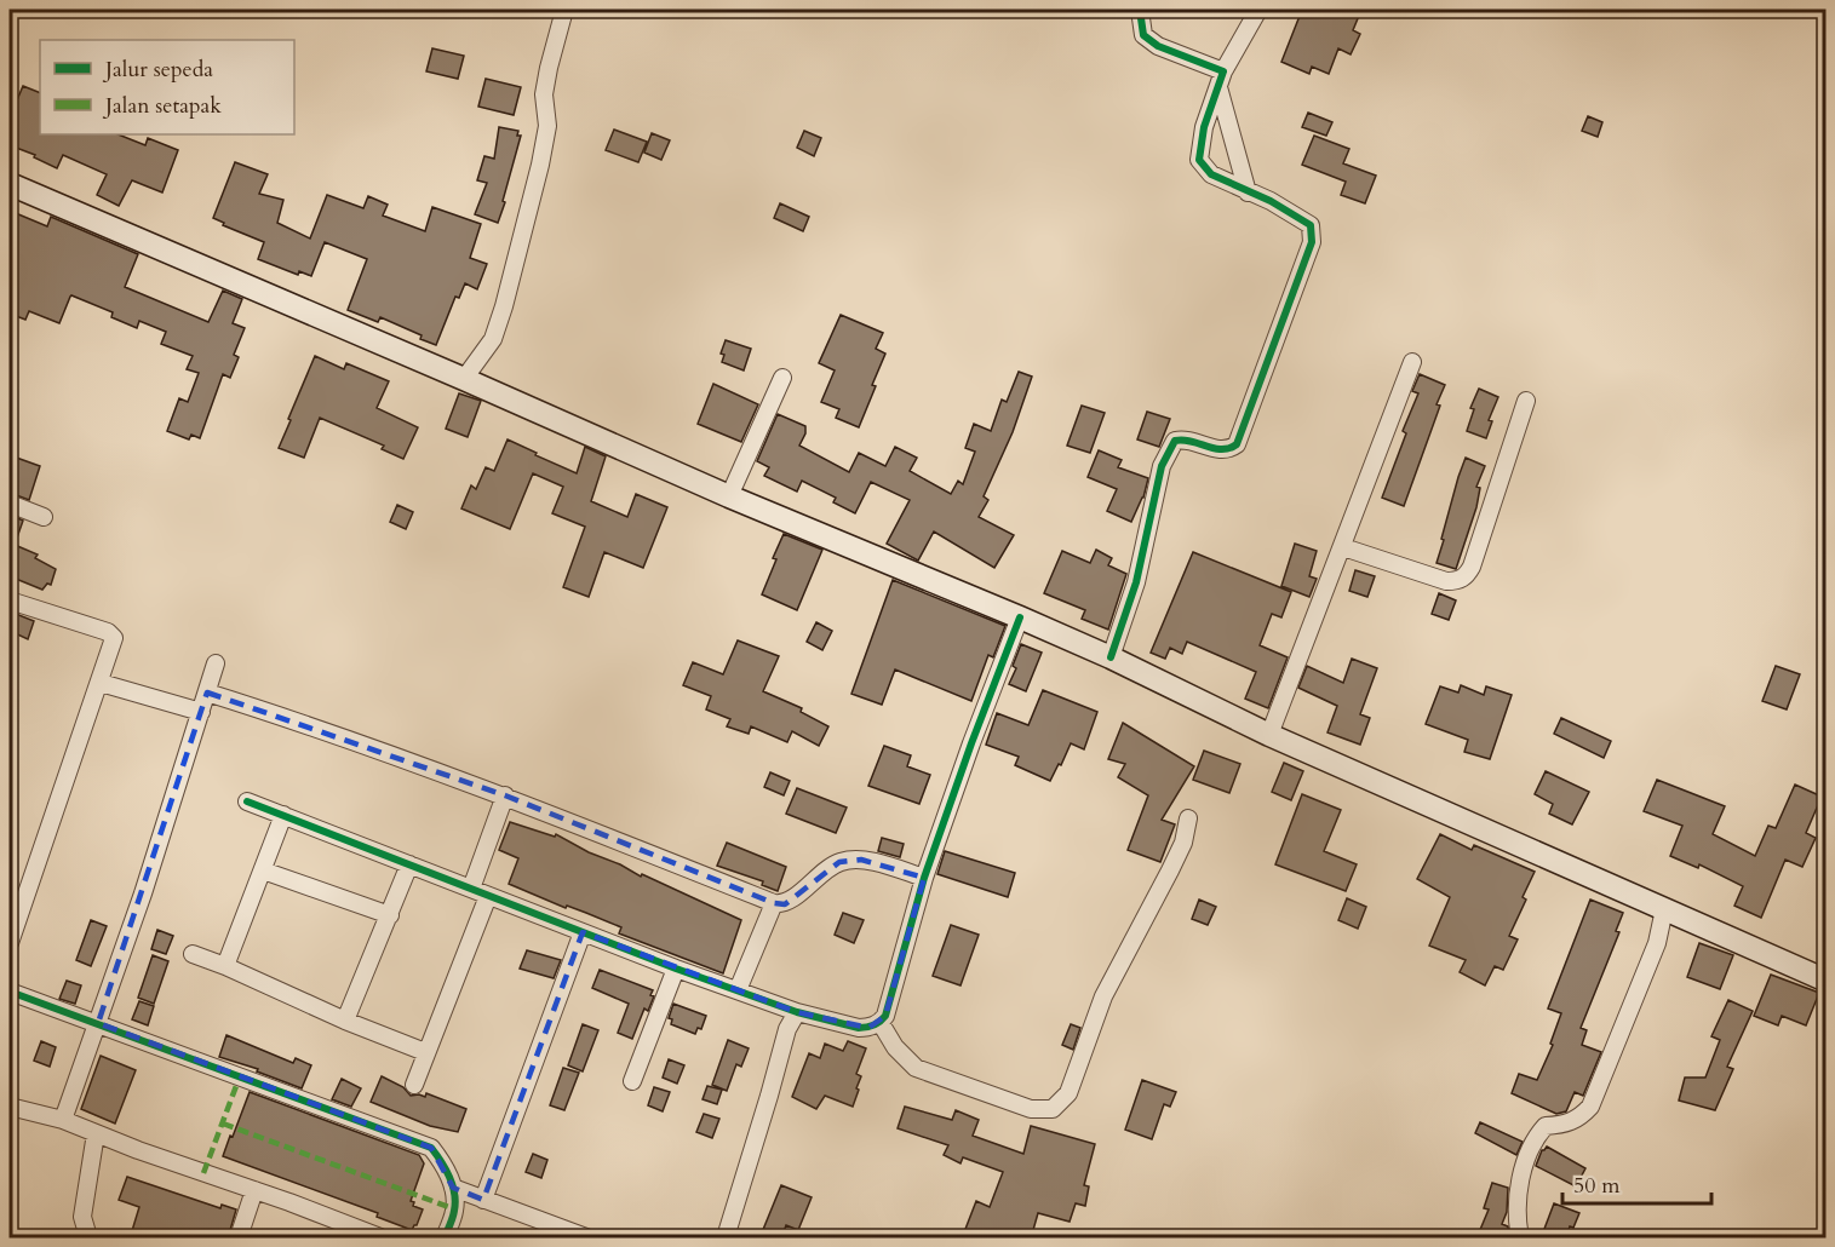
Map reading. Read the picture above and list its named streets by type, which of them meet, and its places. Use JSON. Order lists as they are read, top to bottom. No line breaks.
{"legend":["Jalur sepeda","Jalan setapak"],"scale_bar":"50 m"}
